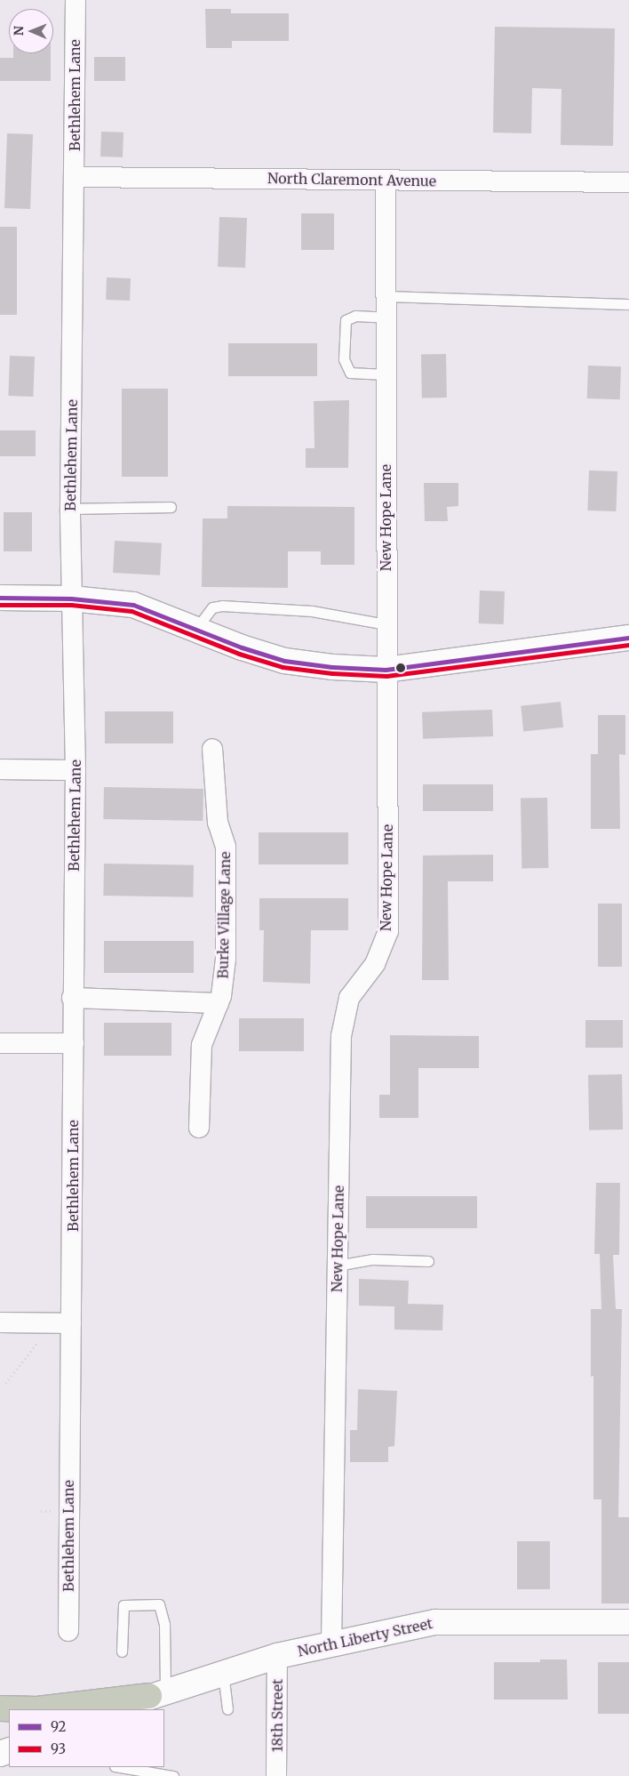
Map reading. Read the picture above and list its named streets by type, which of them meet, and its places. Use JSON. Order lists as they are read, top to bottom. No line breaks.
{"streets":{"street":["Bethlehem Lane","North Claremont Avenue","New Hope Lane","Burke Village Lane","North Liberty Street","18th Street"]},"crossings":[["Bethlehem Lane","North Claremont Avenue"],["North Claremont Avenue","New Hope Lane"],["New Hope Lane","North Liberty Street"],["North Liberty Street","18th Street"]],"lines":["transit line 92","transit line 93"],"legend":["92","93"],"north":"left"}
